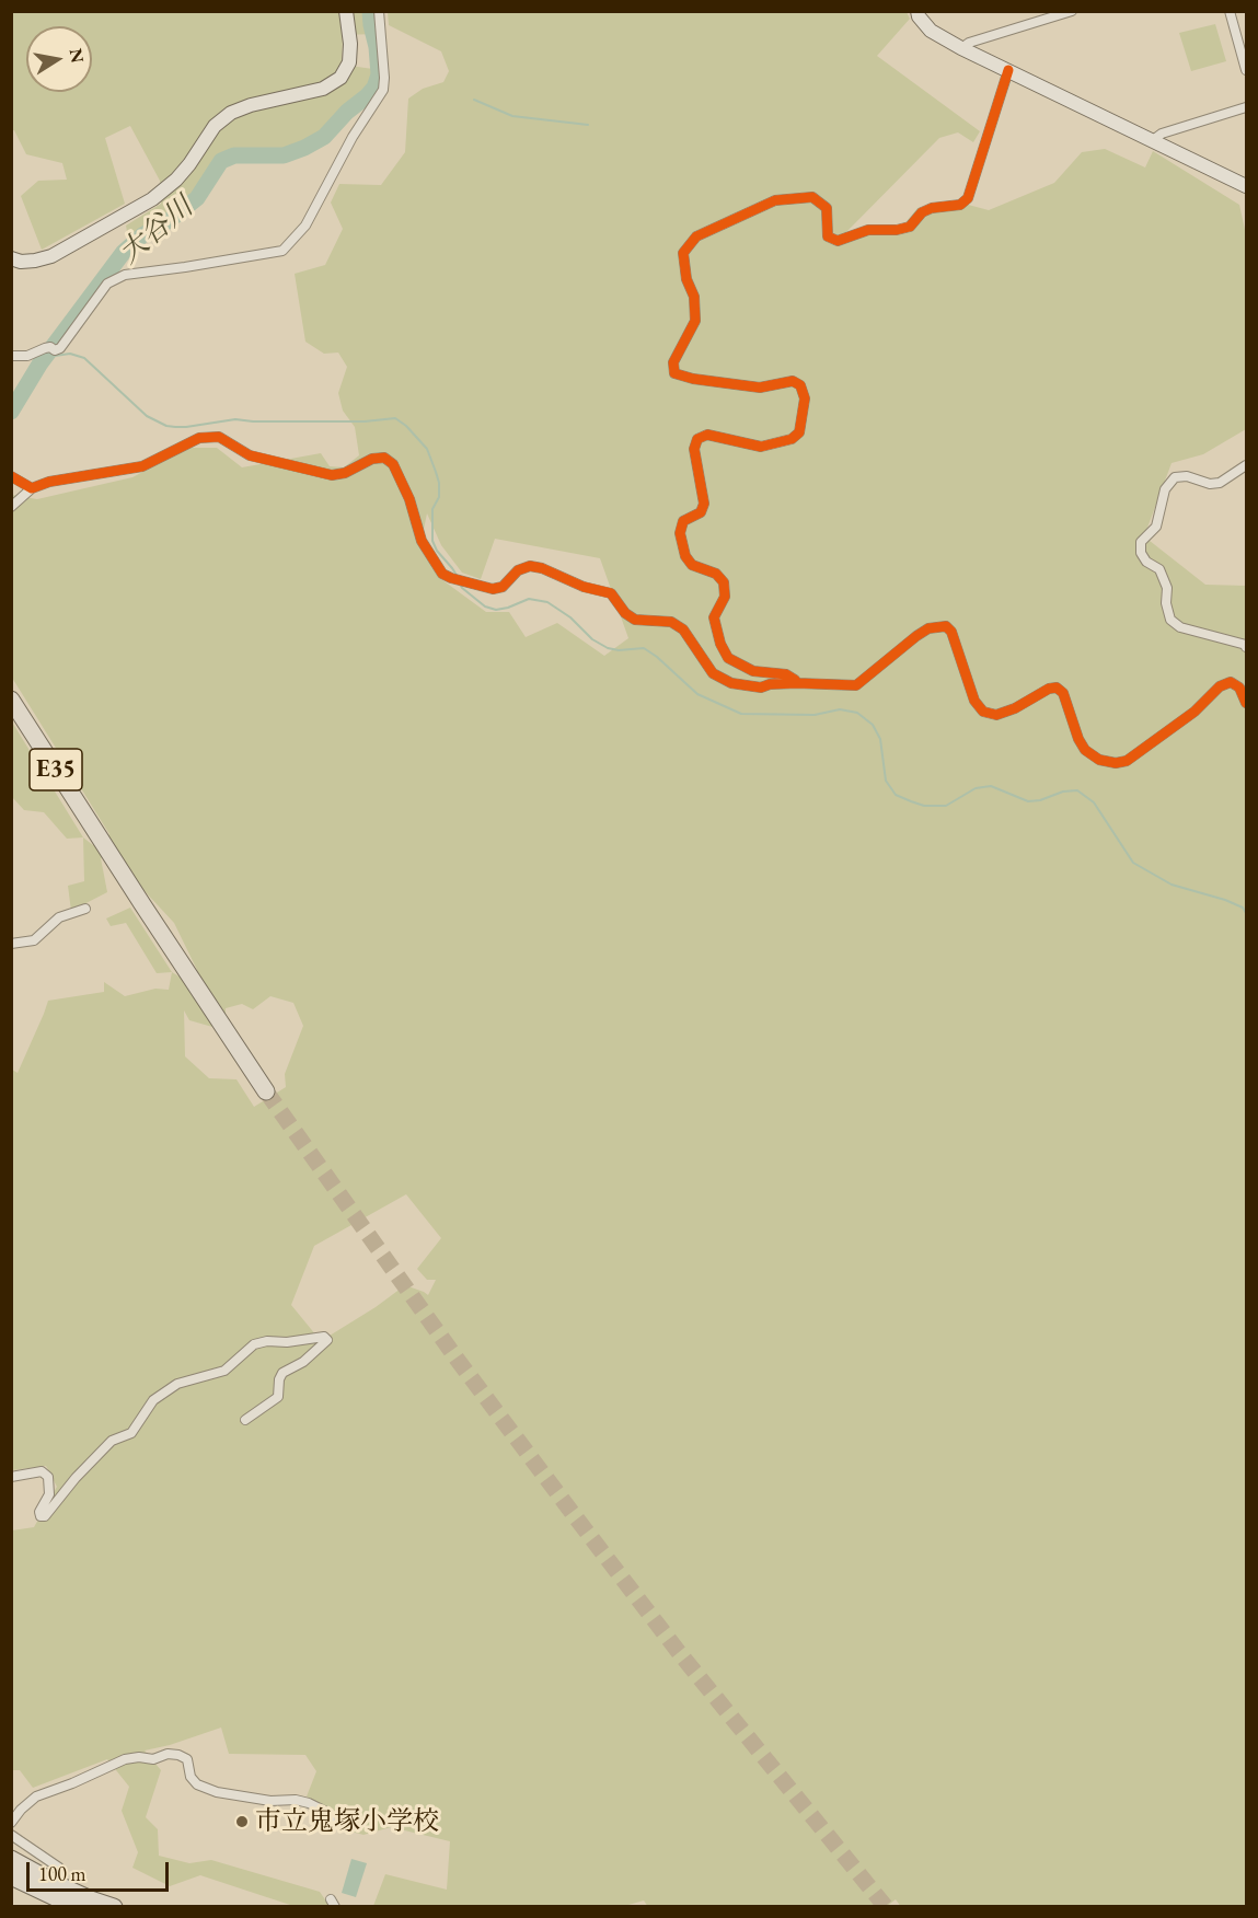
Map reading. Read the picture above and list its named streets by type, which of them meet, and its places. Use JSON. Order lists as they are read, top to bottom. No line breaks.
{"streets":{"highway":["E35"]},"water":["大谷川"],"places":["市立鬼塚小学校"],"scale_bar":"100 m","north":"right"}
